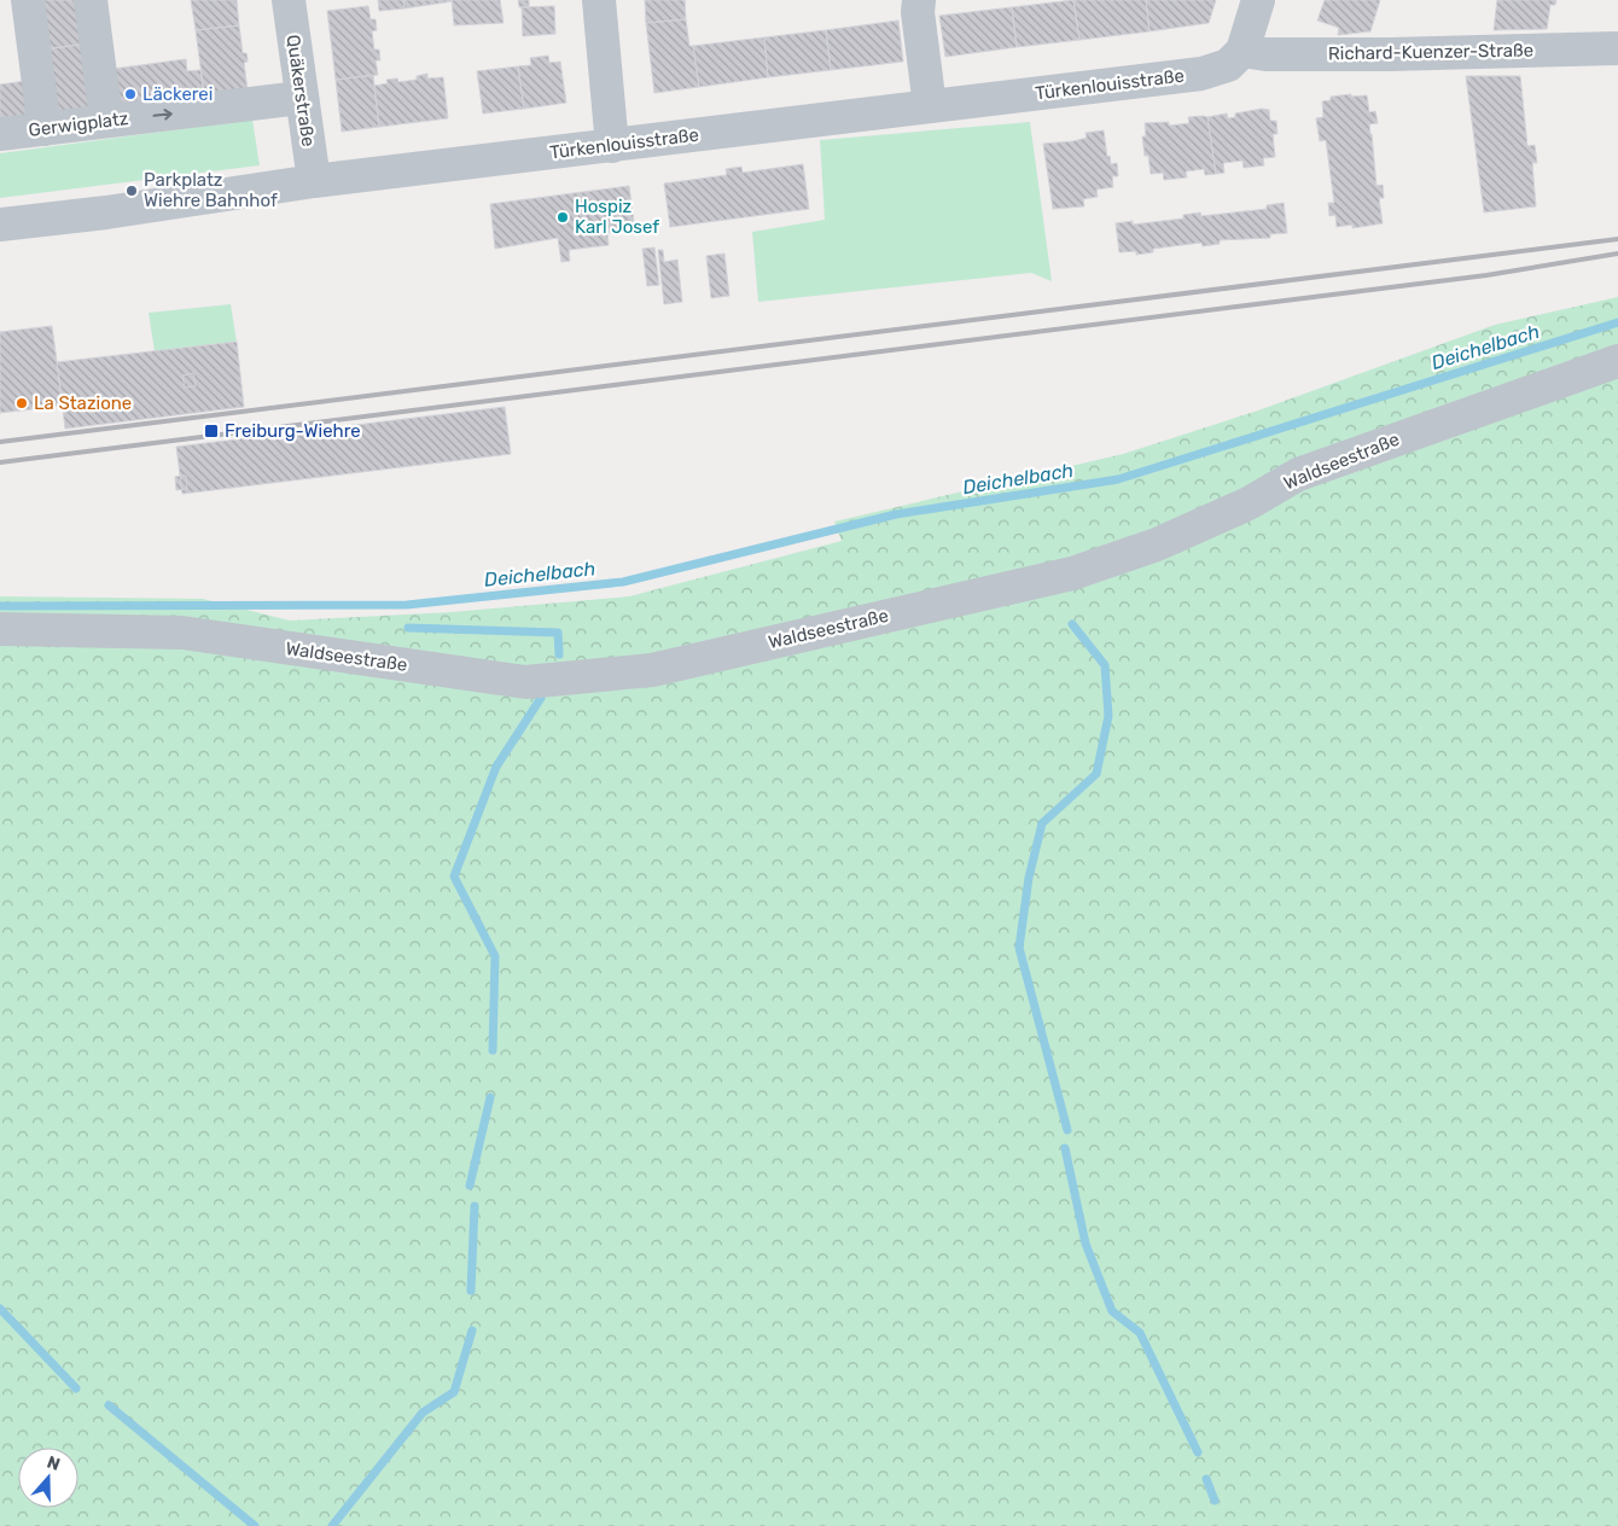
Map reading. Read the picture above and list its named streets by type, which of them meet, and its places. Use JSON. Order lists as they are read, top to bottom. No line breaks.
{"streets":{"street":["Richard-Kuenzer-Straße","Türkenlouisstraße","Quäkerstraße","Gerwigplatz","Waldseestraße"]},"crossings":[["Richard-Kuenzer-Straße","Türkenlouisstraße"],["Türkenlouisstraße","Quäkerstraße"],["Quäkerstraße","Gerwigplatz"]],"one_way":["Gerwigplatz"],"water":["Deichelbach"],"places":{"other":["Läckerei","Parkplatz Wiehre Bahnhof","Hospiz Karl Josef","La Stazione"],"transit":["Freiburg-Wiehre"]},"north":"top"}
